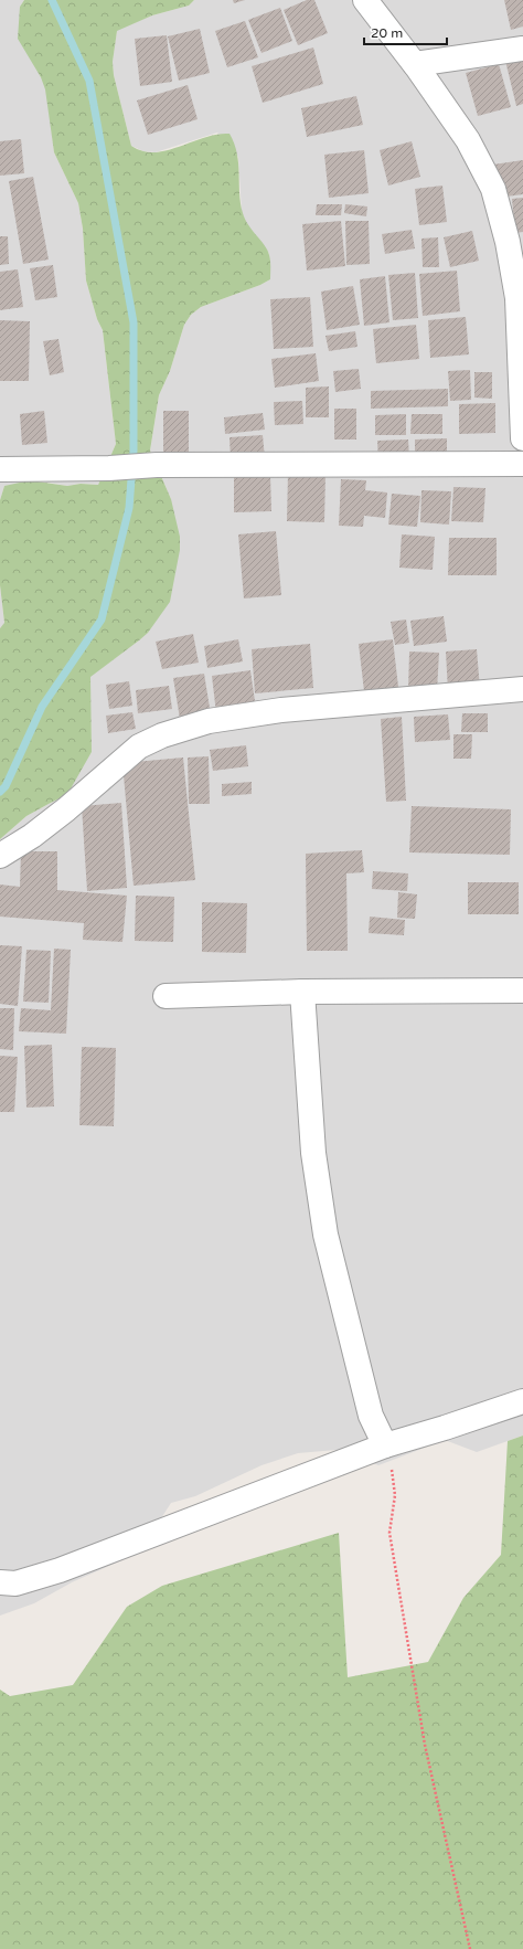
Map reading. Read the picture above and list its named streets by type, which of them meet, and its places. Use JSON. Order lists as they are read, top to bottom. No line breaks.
{"scale_bar":"20 m"}
